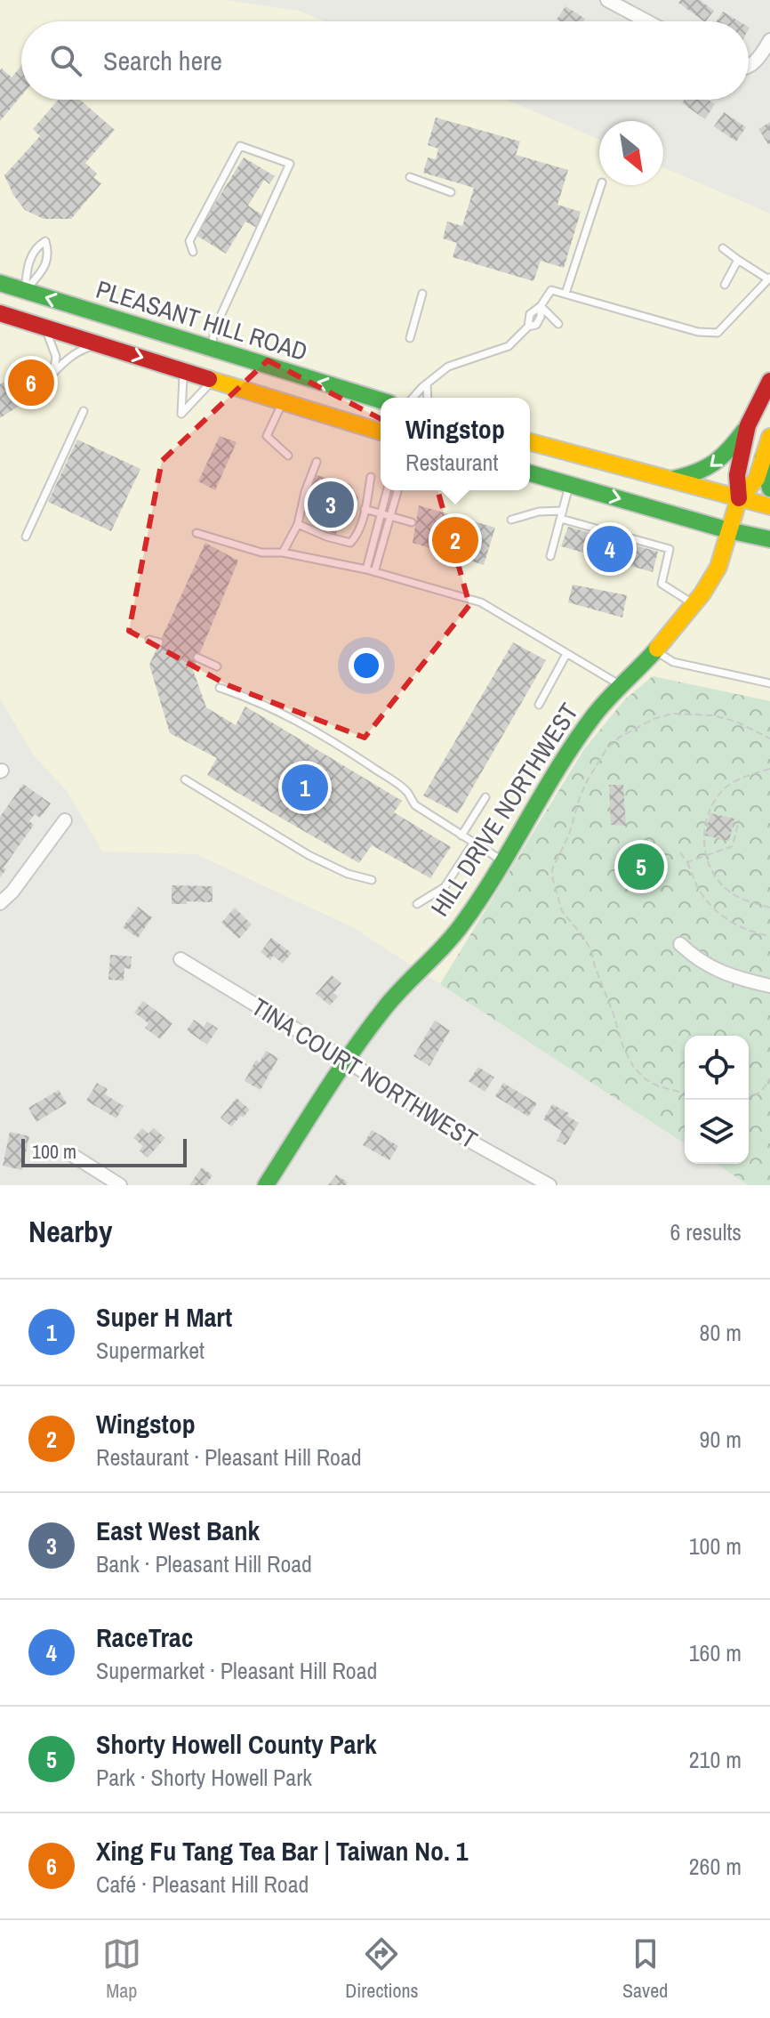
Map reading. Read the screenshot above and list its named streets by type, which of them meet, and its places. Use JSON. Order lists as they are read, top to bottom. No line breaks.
{"streets":{"main road":["PLEASANT HILL ROAD","HILL DRIVE NORTHWEST"],"street":["TINA COURT NORTHWEST"]},"crossings":[["HILL DRIVE NORTHWEST","TINA COURT NORTHWEST"]],"scale_bar":"100 m","north":"bottom right","page":{"search":"Search here","pins":["6","3","2","4","1","5"],"popup":["Wingstop","Restaurant"],"scale":"100 m","heading":["Nearby","6 results"],"list":[{"mark":"1","name":"Super H Mart","note":"Supermarket","value":"80 m"},{"mark":"2","name":"Wingstop","note":"Restaurant · Pleasant Hill Road","value":"90 m"},{"mark":"3","name":"East West Bank","note":"Bank · Pleasant Hill Road","value":"100 m"},{"mark":"4","name":"RaceTrac","note":"Supermarket · Pleasant Hill Road","value":"160 m"},{"mark":"5","name":"Shorty Howell County Park","note":"Park · Shorty Howell Park","value":"210 m"},{"mark":"6","name":"Xing Fu Tang Tea Bar | Taiwan No. 1","note":"Café · Pleasant Hill Road","value":"260 m"}],"nav":["Map","Directions","Saved"]}}
